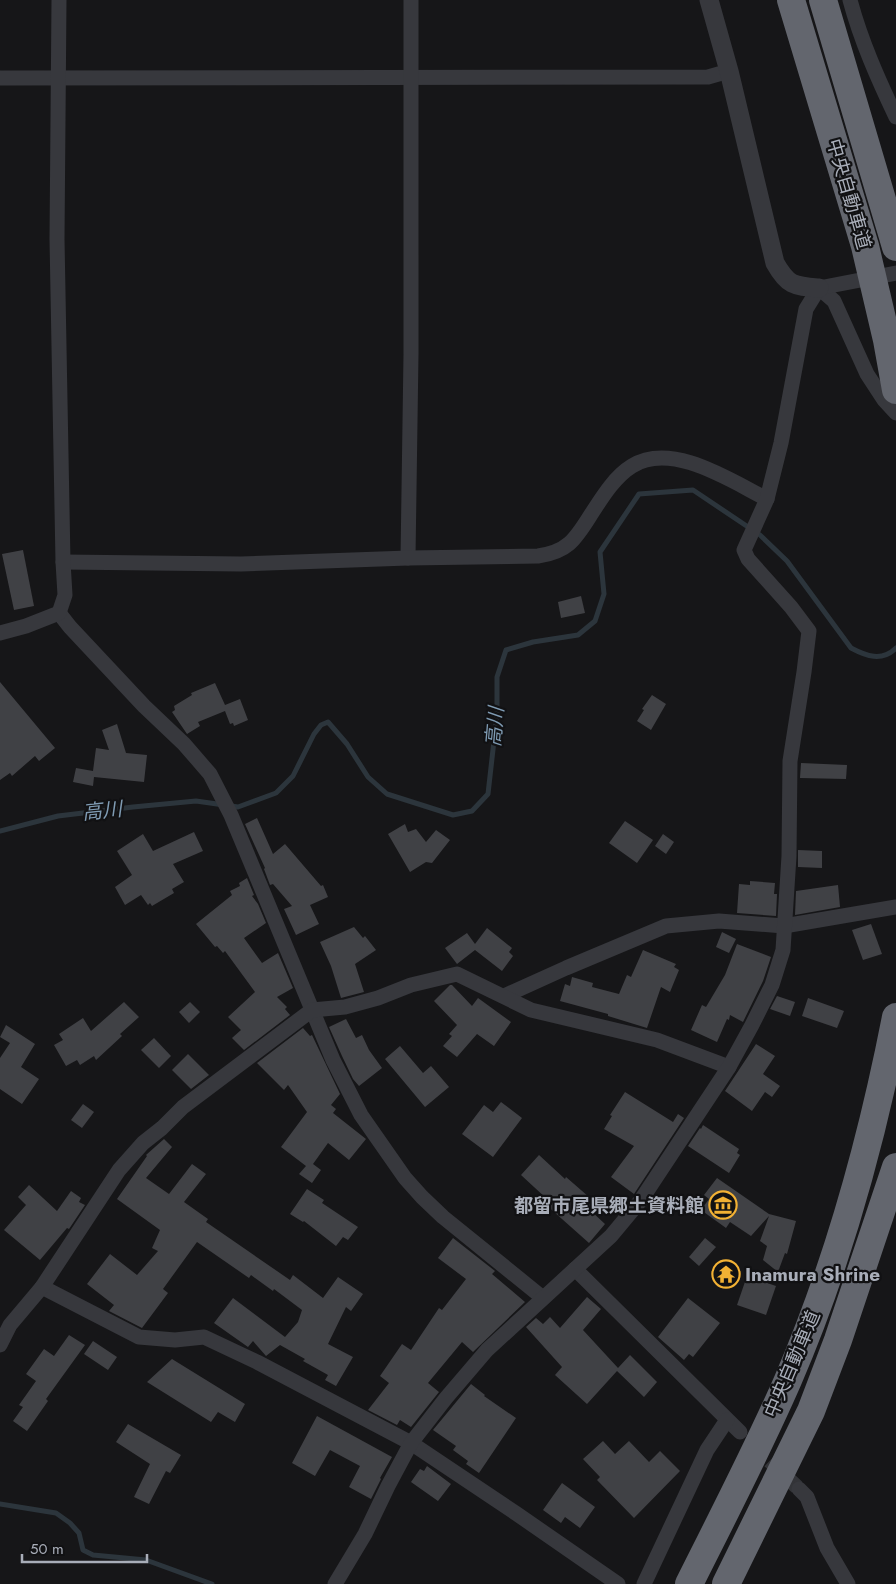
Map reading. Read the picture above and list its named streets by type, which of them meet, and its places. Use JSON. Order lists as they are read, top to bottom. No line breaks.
{"streets":{"highway":["中央自動車道"]},"water":["高川"],"places":{"museum":["都留市尾県郷土資料館"],"temple":["Inamura Shrine"]},"scale_bar":"50 m"}
